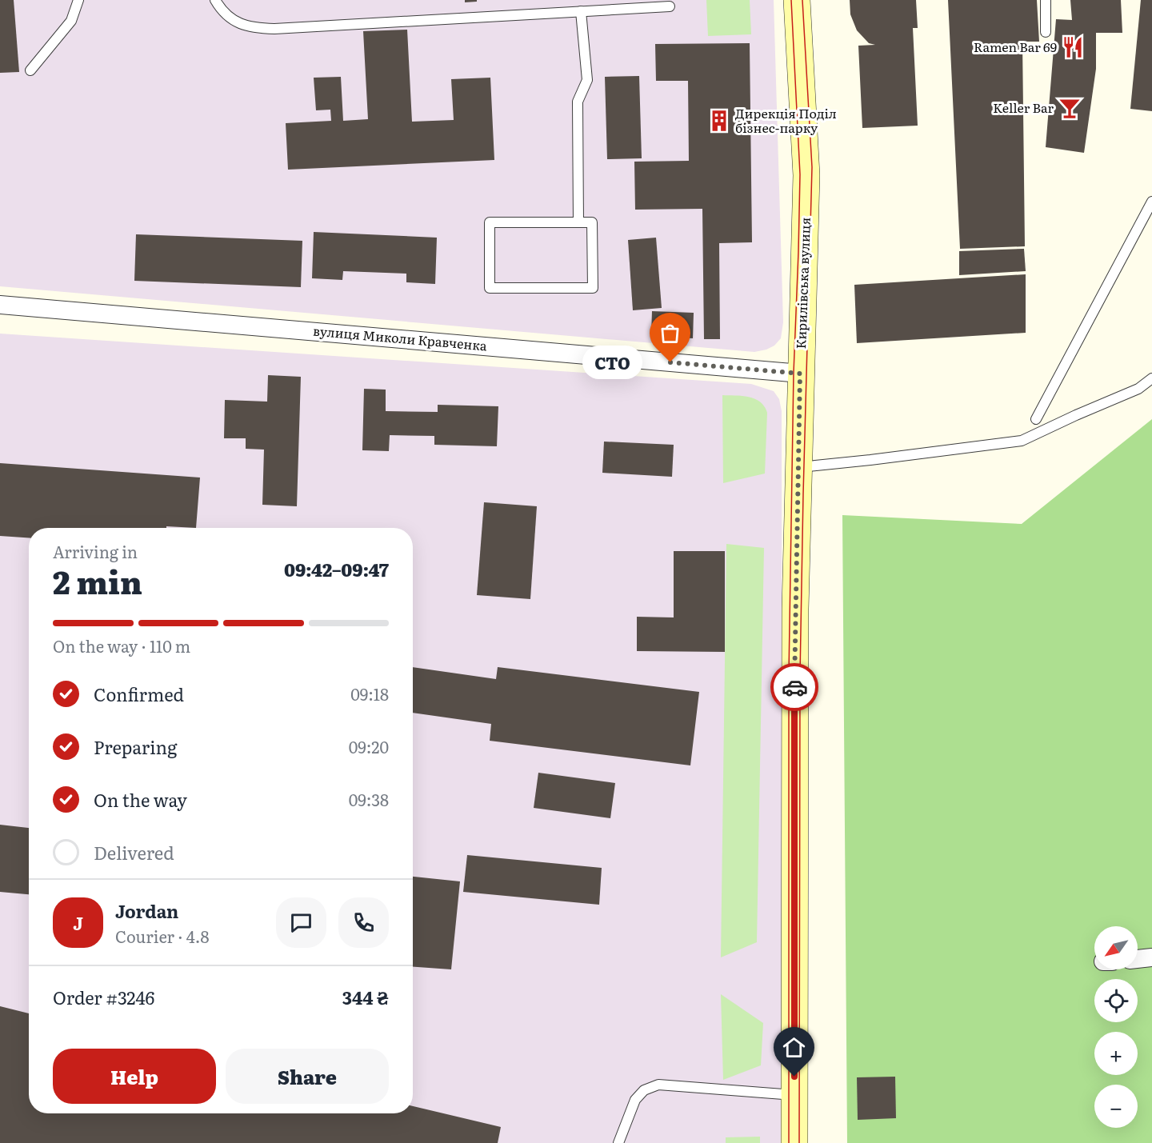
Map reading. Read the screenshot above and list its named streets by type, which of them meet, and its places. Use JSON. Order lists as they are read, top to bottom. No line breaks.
{"streets":{"main road":["Кирилівська вулиця"],"street":["вулиця Миколи Кравченка"]},"crossings":[["Кирилівська вулиця","вулиця Миколи Кравченка"]],"places":{"restaurant":["Ramen Bar 69"],"bar":["Keller Bar"],"building":["Дирекція Поділ бізнес-парку"],"other":["СТО"]},"north":"bottom left","page":{"bubble":"СТО","heading":["2 min","Arriving in","09:42–09:47"],"panel":["Jordan","Courier · 4.8","Order #3246","344 ₴"],"bar":"On the way · 110 m","list":[["Confirmed","09:18"],["Preparing","09:20"],["On the way","09:38"],"Delivered"],"round":"J","map_buttons":["+","−"],"buttons":["Help","Share"]}}
